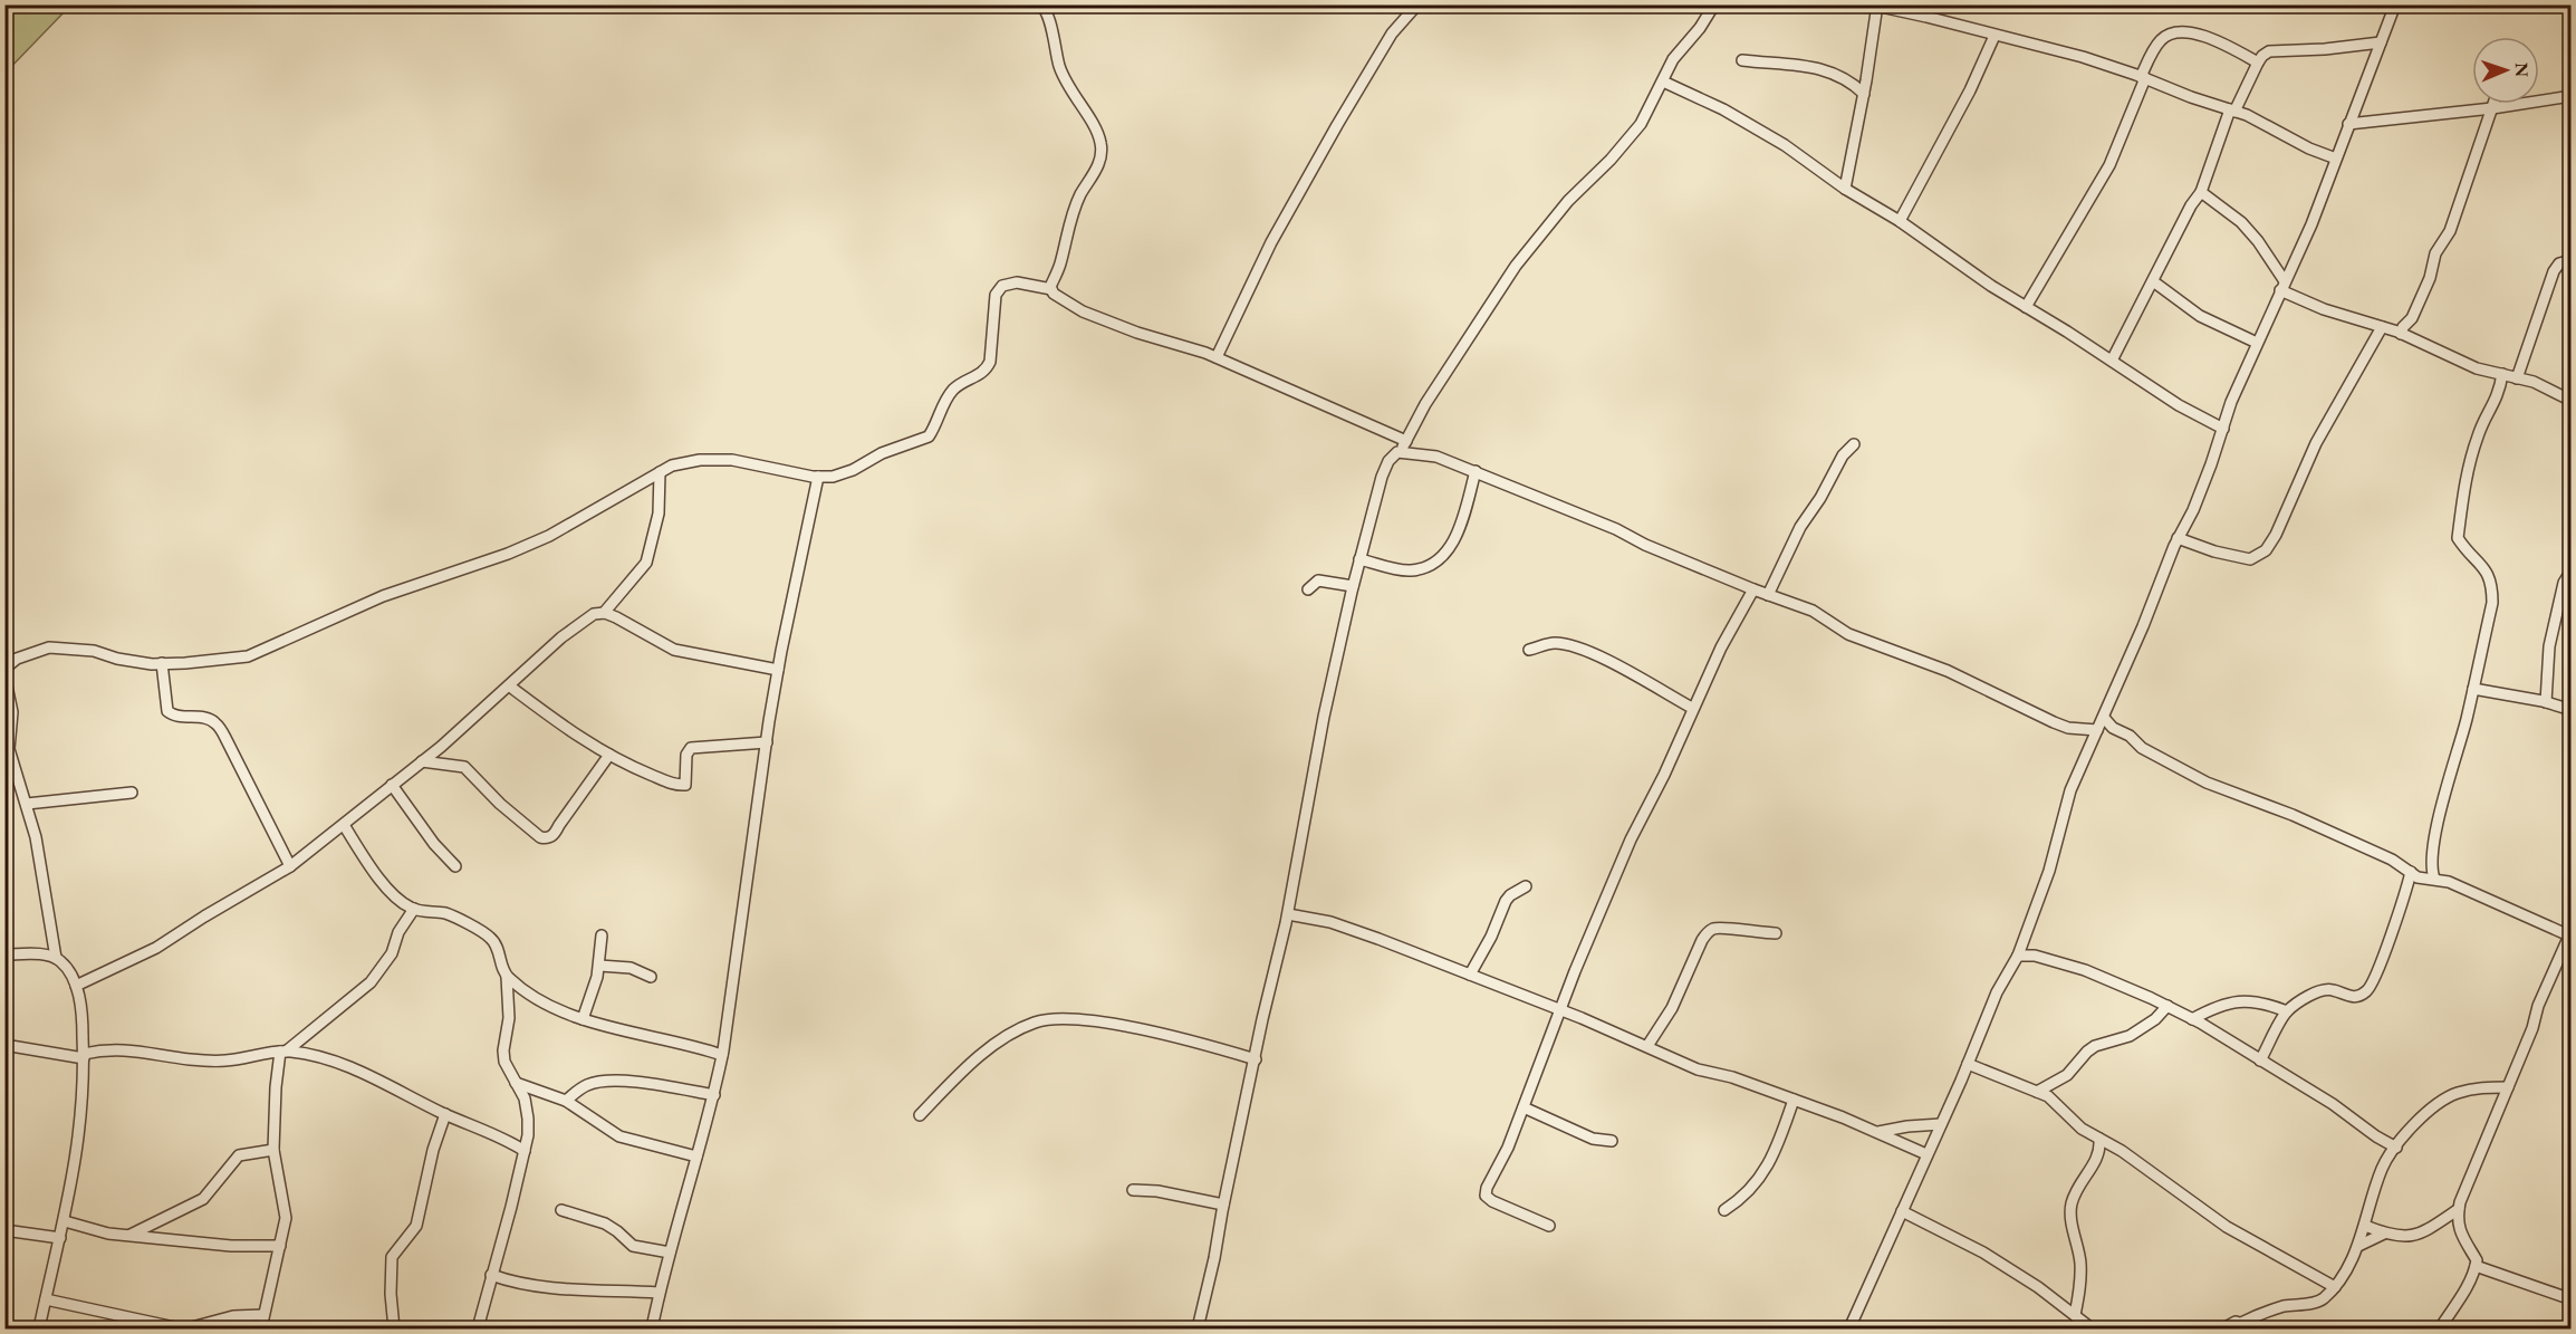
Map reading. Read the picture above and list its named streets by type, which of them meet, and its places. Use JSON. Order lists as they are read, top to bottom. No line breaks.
{"north":"right"}
